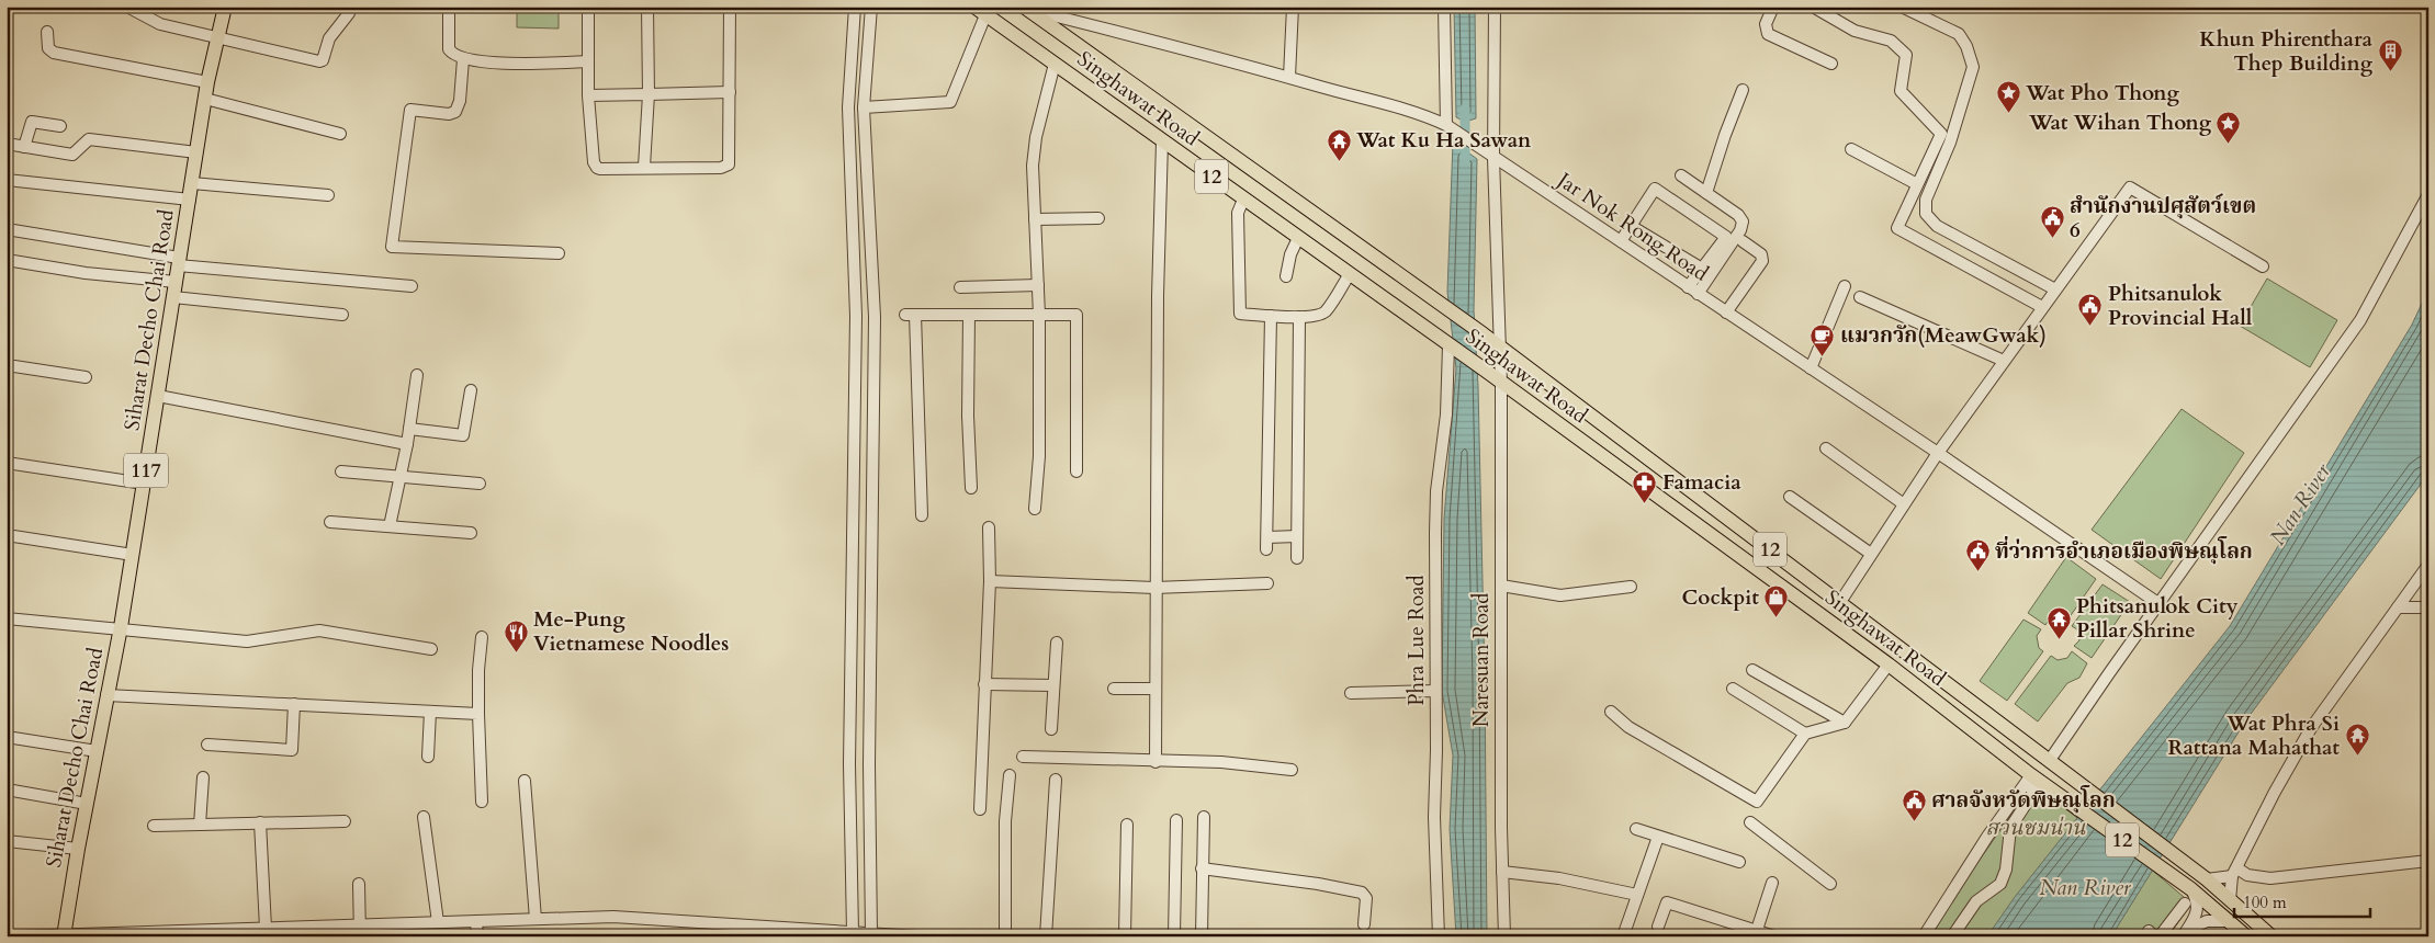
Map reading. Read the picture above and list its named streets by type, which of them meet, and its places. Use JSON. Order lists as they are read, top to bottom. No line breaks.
{"streets":{"main road":["Singhawat Road","12","Siharat Decho Chai Road","117"],"street":["Jar Nok Rong Road","Phra Lue Road","Naresuan Road"]},"crossings":[["Singhawat Road","12"],["Singhawat Road","Jar Nok Rong Road"],["Singhawat Road","Phra Lue Road"],["Singhawat Road","Naresuan Road"],["Jar Nok Rong Road","Naresuan Road"]],"water":["Nan River"],"parks":["สวนชมน่าน"],"places":{"building":["Khun Phirenthara Thep Building"],"place":["Wat Pho Thong","Wat Wihan Thong"],"temple":["Wat Ku Ha Sawan","Phitsanulok City Pillar Shrine","Wat Phra Si Rattana Mahathat"],"public building":["สำนักงานปศุสัตว์เขต 6","Phitsanulok Provincial Hall","ที่ว่าการอำเภอเมืองพิษณุโลก","ศาลจังหวัดพิษณุโลก"],"cafe":["แมวกวัก(MeawGwak)"],"pharmacy":["Famacia"],"shop":["Cockpit"],"restaurant":["Me-Pung Vietnamese Noodles"]},"scale_bar":"100 m"}
